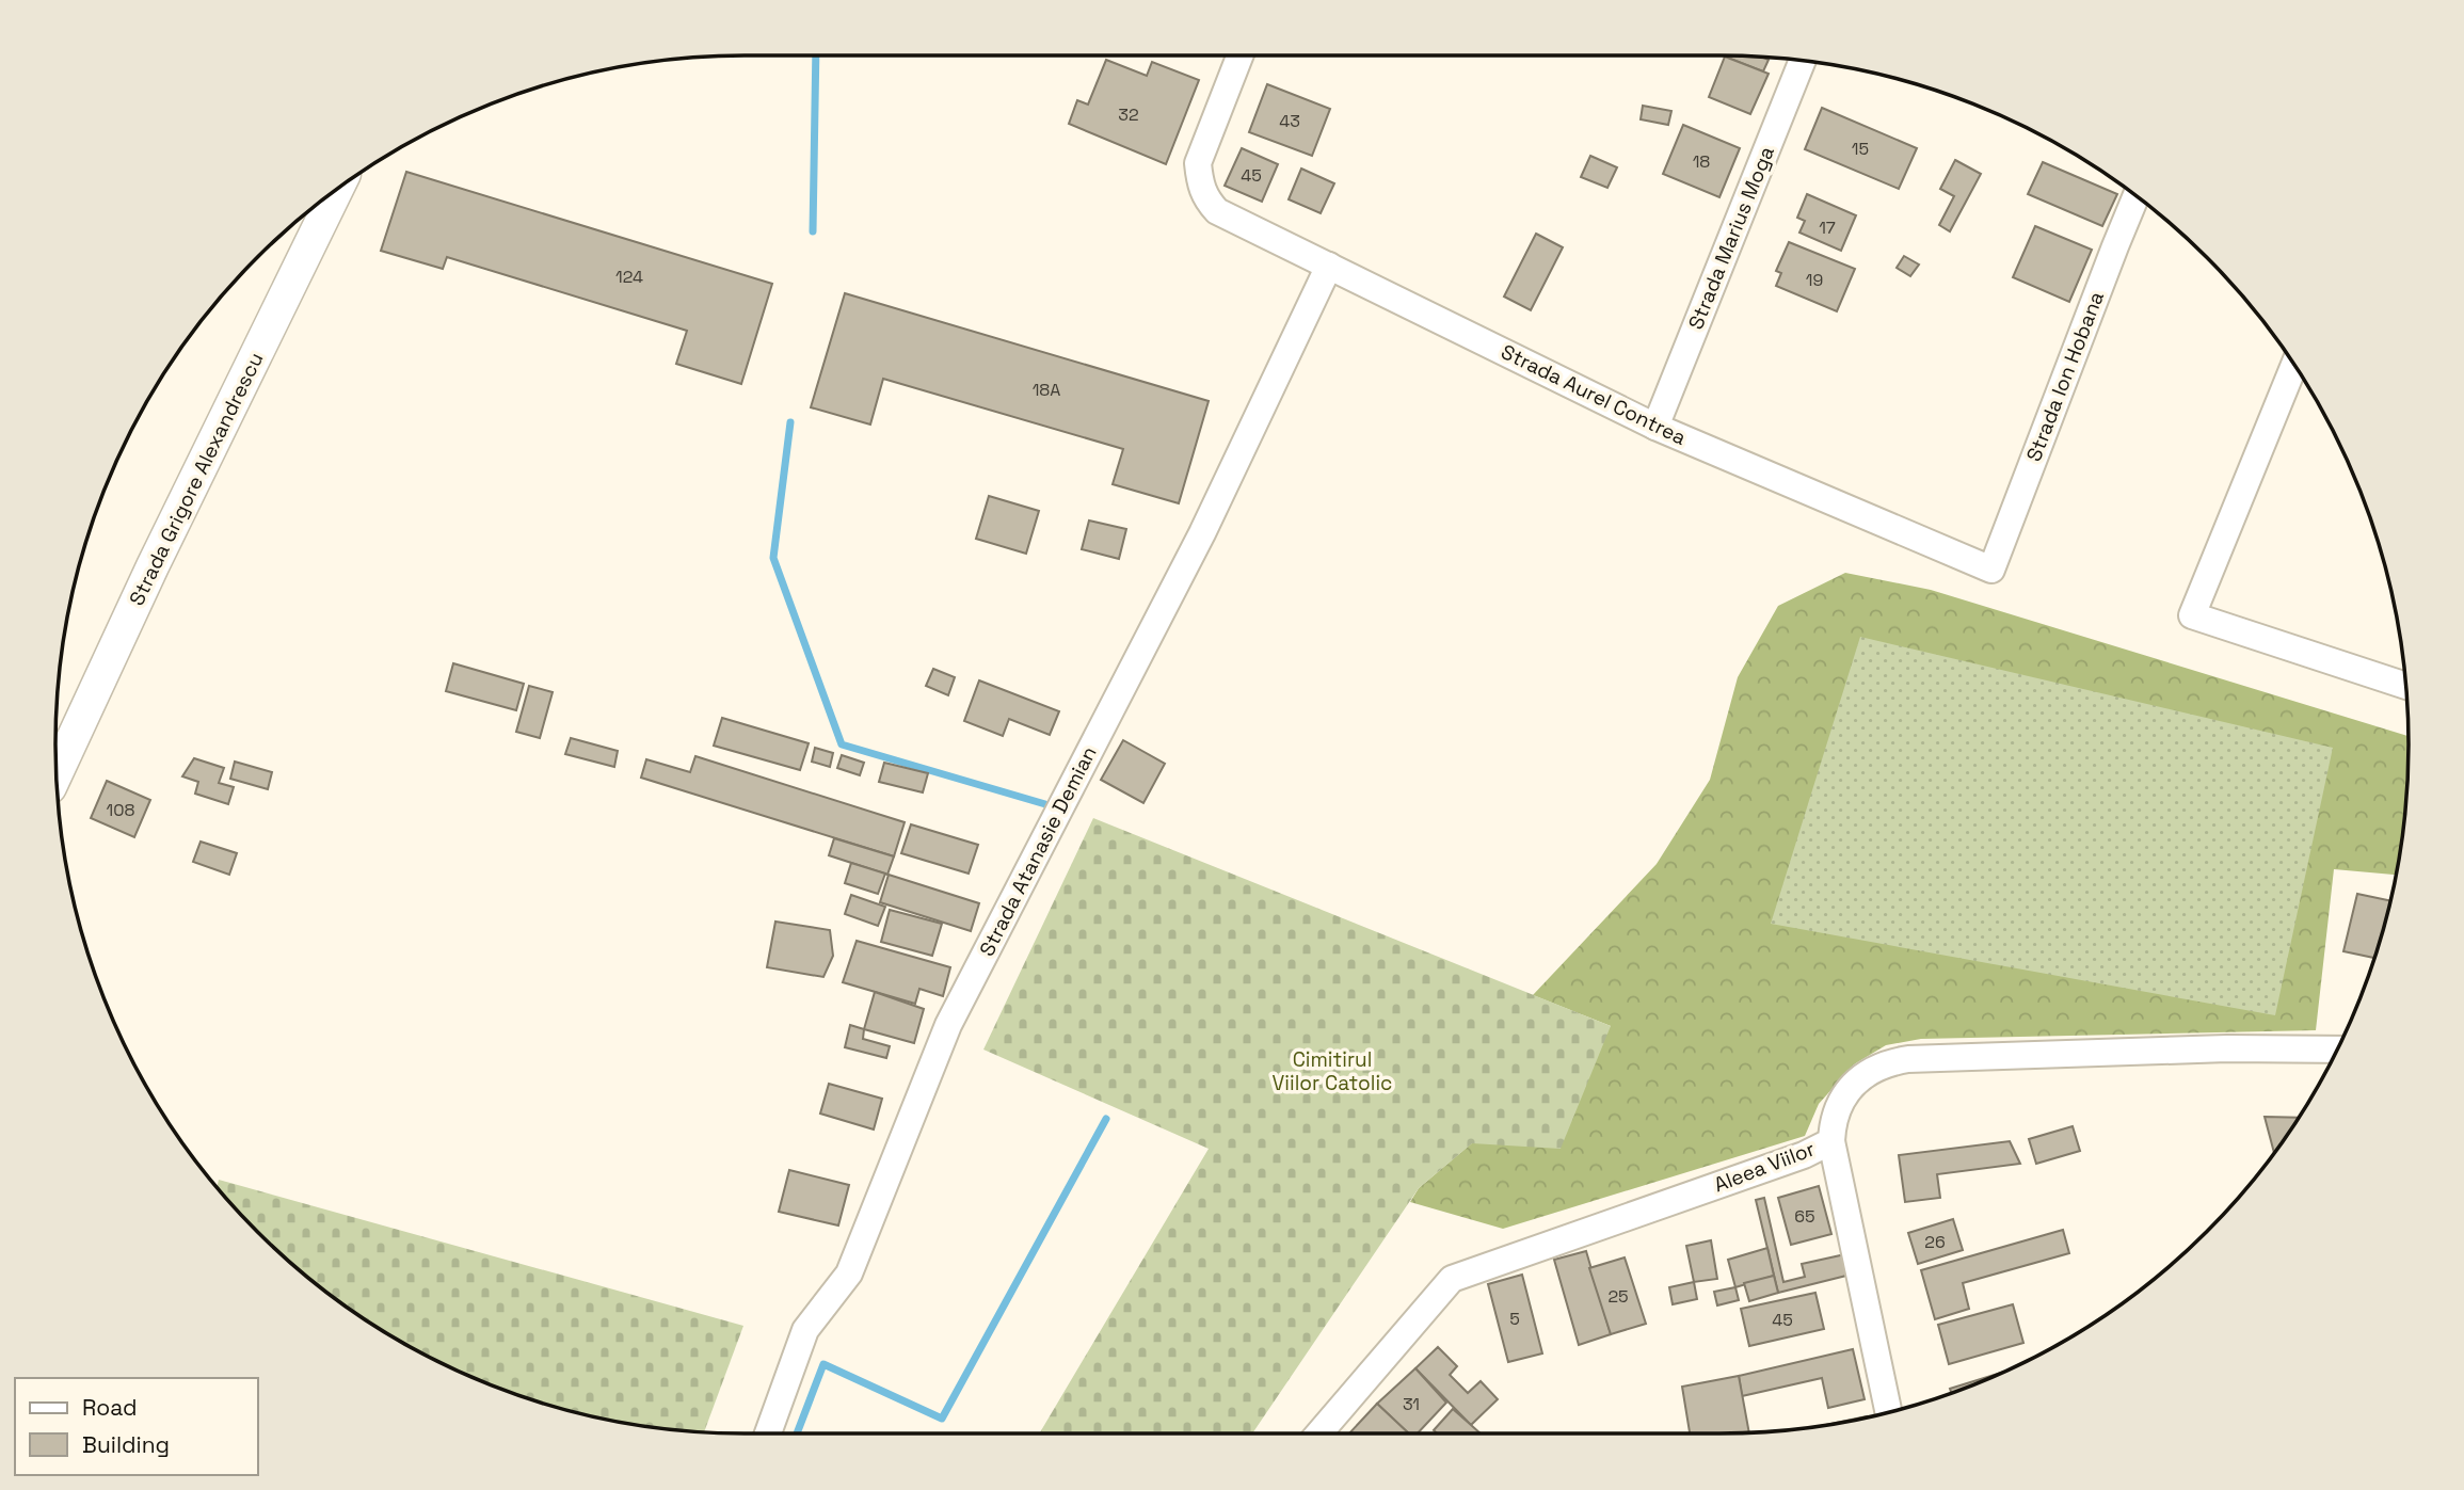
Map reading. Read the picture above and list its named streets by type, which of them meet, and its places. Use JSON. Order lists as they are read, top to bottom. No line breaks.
{"streets":{"street":["Strada Marius Moga","Strada Ion Hobana","Strada Aurel Contrea","Strada Grigore Alexandrescu","Strada Atanasie Demian","Aleea Viilor"]},"crossings":[["Strada Marius Moga","Strada Aurel Contrea"],["Strada Ion Hobana","Strada Aurel Contrea"],["Strada Aurel Contrea","Strada Atanasie Demian"]],"parks":["Cimitirul Viilor Catolic"],"house_numbers":["32","43","15","18","45","17","124","19","18A","108","65","26","25","5","45","31"],"legend":["Road","Building"]}
